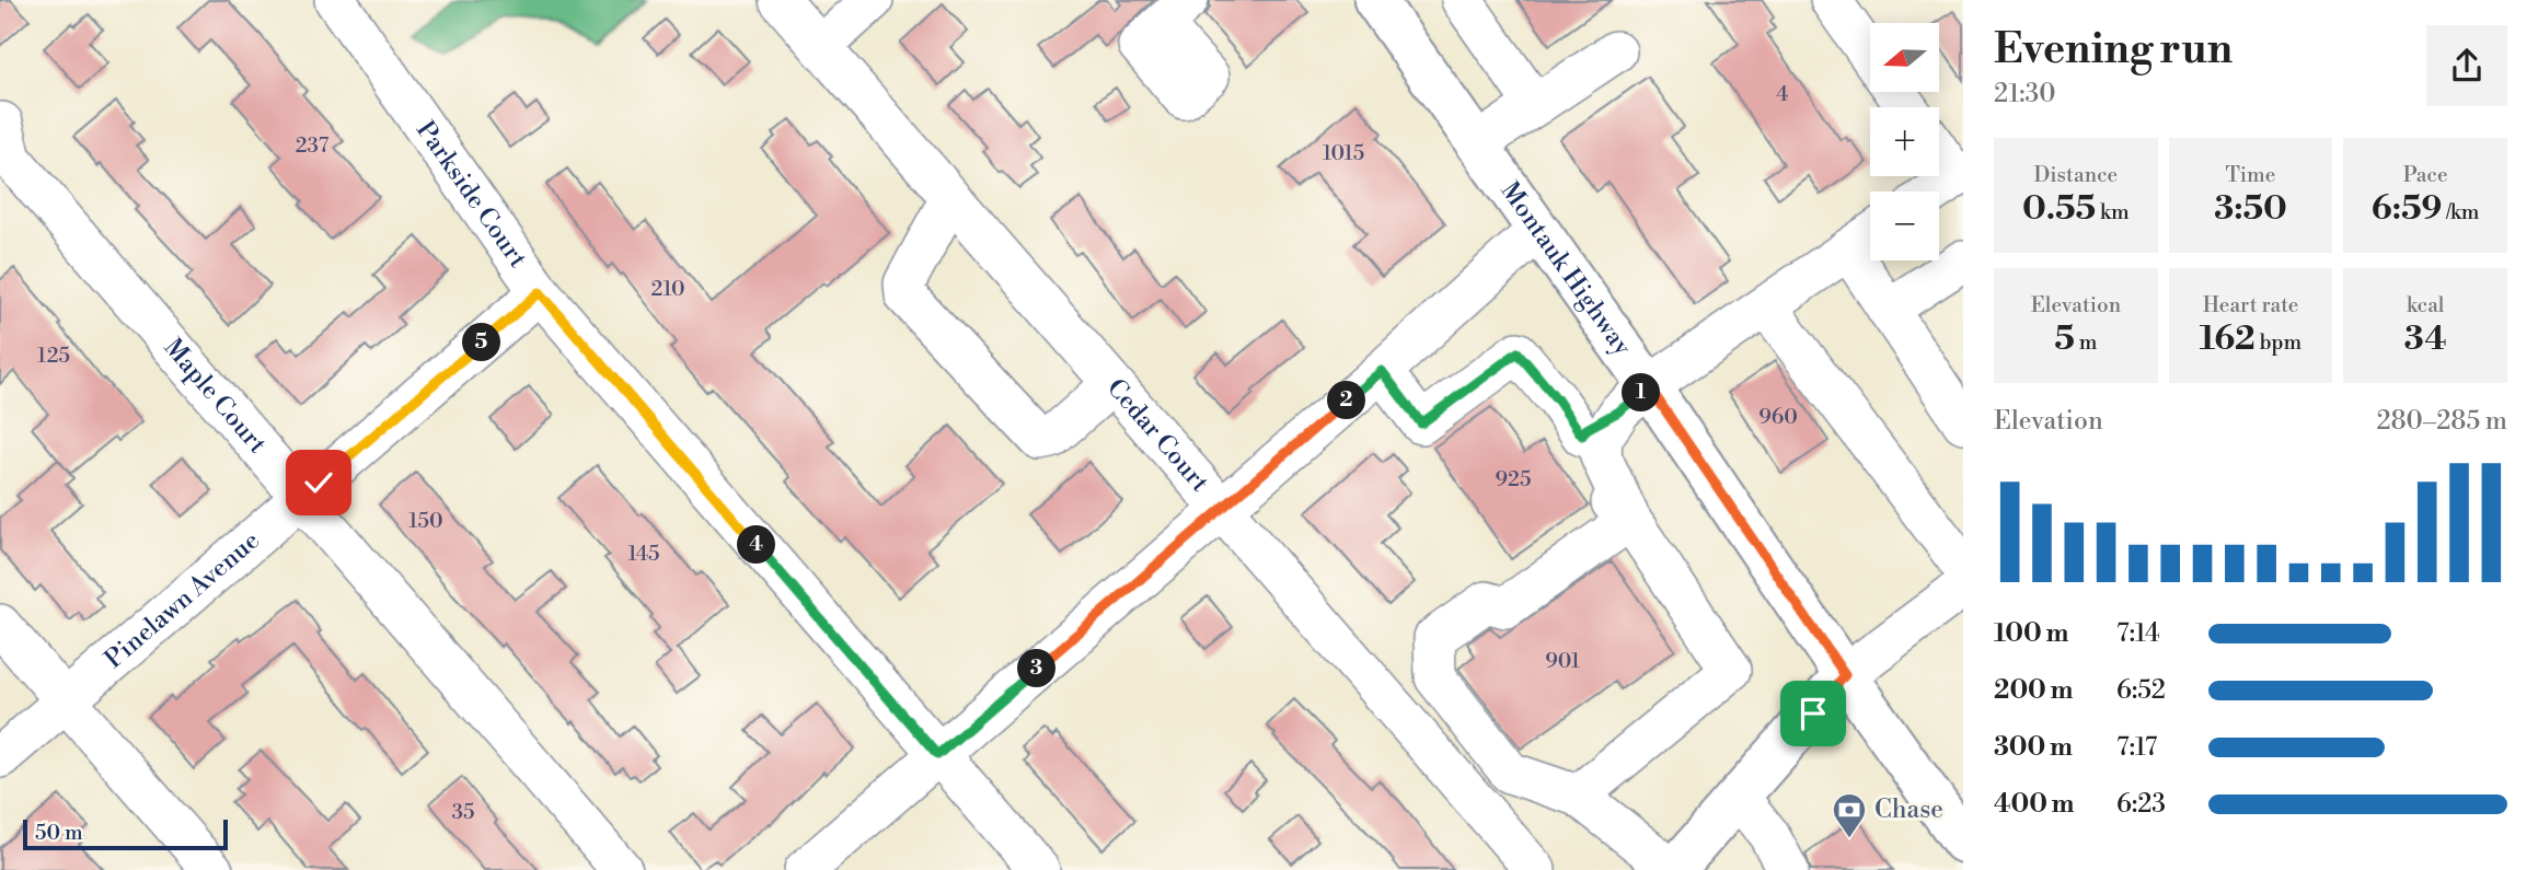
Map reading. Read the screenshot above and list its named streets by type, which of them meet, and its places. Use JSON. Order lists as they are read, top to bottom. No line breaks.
{"streets":{"main road":["Montauk Highway"],"street":["Parkside Court","Maple Court","Cedar Court","Pinelawn Avenue"]},"crossings":[["Parkside Court","Pinelawn Avenue"],["Maple Court","Pinelawn Avenue"]],"places":{"bank":["Chase"]},"house_numbers":["4","237","1015","210","125","960","925","150","145","901","35"],"scale_bar":"50 m","north":"left","page":{"heading":["Evening run","21:30"],"map_buttons":["+","−"],"stats":[["Distance","0.55 km"],["Time","3:50"],["Pace","6:59 /km"],["Elevation","5 m"],["Heart rate","162 bpm"],["kcal","34"]],"pins":["5","1","2","4","3"],"chart":["Elevation","280–285 m"],"list":[{"name":"100 m","note":"7:14"},{"name":"200 m","note":"6:52"},{"name":"300 m","note":"7:17"},{"name":"400 m","note":"6:23"}],"scale":"50 m"}}
